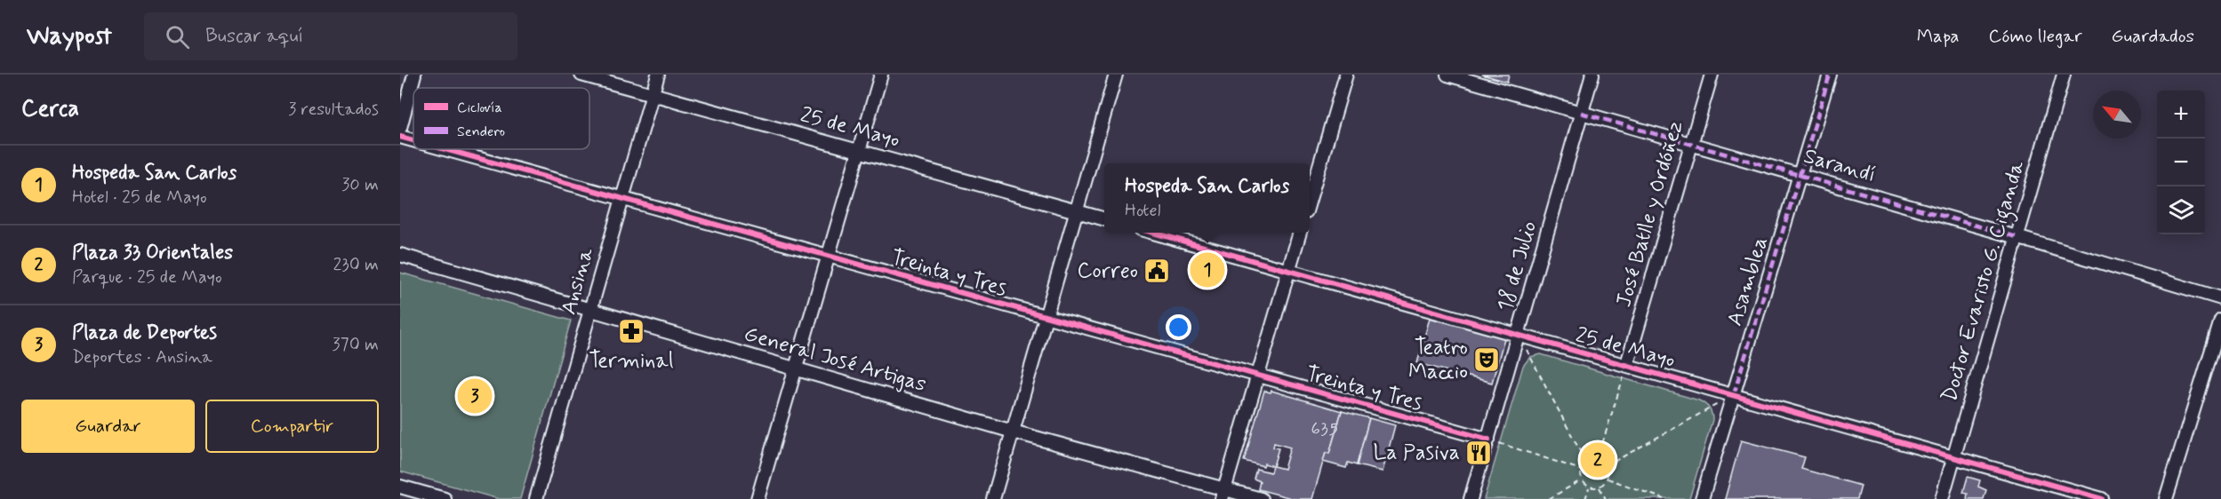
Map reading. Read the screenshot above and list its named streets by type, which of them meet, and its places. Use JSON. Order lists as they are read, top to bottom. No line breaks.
{"streets":{"street":["25 de Mayo","Sarandí","José Batlle y Ordóñez","18 de Julio","Treinta y Tres","Ansina","Asamblea","Doctor Evaristo G. Ciganda","General José Artigas"]},"crossings":[["25 de Mayo","José Batlle y Ordóñez"],["25 de Mayo","18 de Julio"],["25 de Mayo","Ansina"],["25 de Mayo","Asamblea"],["25 de Mayo","Doctor Evaristo G. Ciganda"],["Sarandí","José Batlle y Ordóñez"],["Sarandí","18 de Julio"],["Sarandí","Asamblea"],["Sarandí","Doctor Evaristo G. Ciganda"],["18 de Julio","Treinta y Tres"],["Treinta y Tres","Ansina"],["Ansina","General José Artigas"]],"places":{"public building":["Correo"],"pharmacy":["Terminal"],"theatre":["Teatro Maccio"],"restaurant":["La Pasiva"]},"house_numbers":["635"],"legend":["Ciclovía","Sendero"],"north":"top left","page":{"header":"Waypost","search":"Buscar aquí","nav":["Mapa","Cómo llegar","Guardados"],"heading":["Cerca","3 resultados"],"map_buttons":["+","−"],"list":[{"mark":"1","name":"Hospeda San Carlos","note":"Hotel · 25 de Mayo","value":"30 m"},{"mark":"2","name":"Plaza 33 Orientales","note":"Parque · 25 de Mayo","value":"230 m"},{"mark":"3","name":"Plaza de Deportes","note":"Deportes · Ansina","value":"370 m"}],"popup":["Hospeda San Carlos","Hotel"],"pins":["1","3","2"],"buttons":["Guardar","Compartir"]}}
